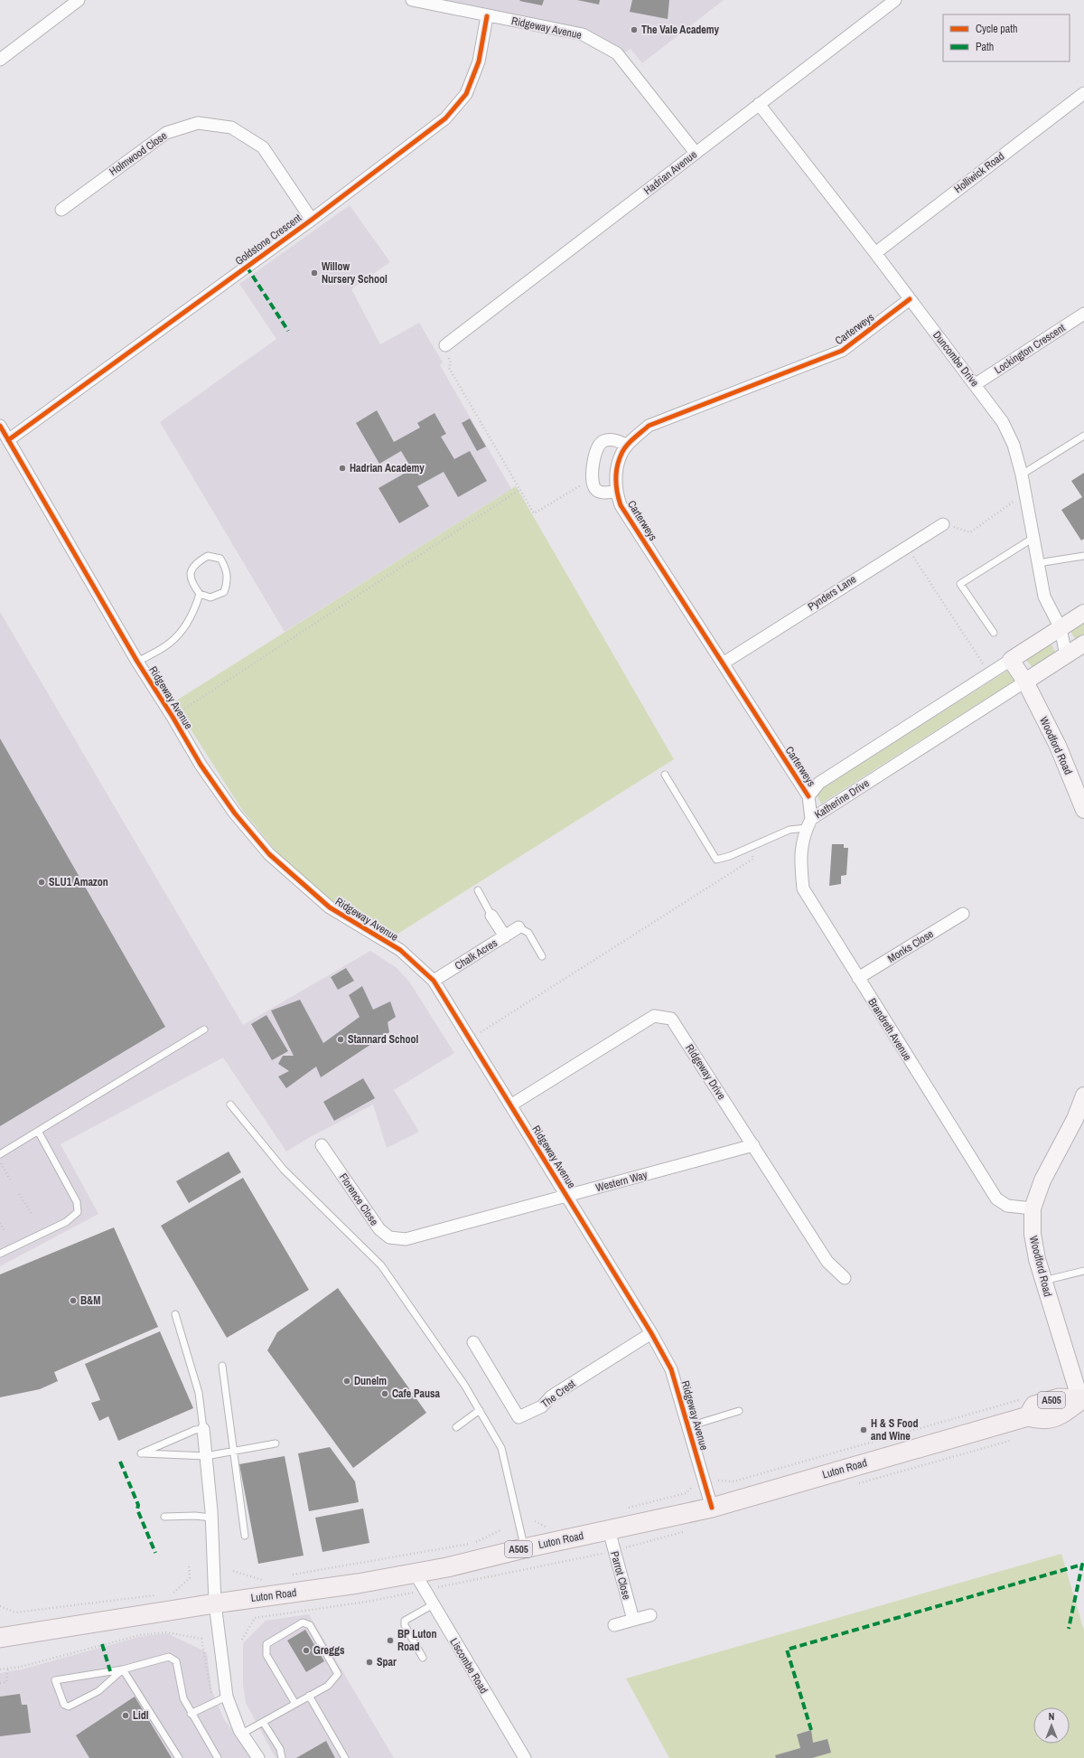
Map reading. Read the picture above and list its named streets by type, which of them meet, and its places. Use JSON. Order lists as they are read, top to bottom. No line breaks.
{"streets":{"main road":["A505","Luton Road"],"street":["Ridgeway Avenue","Holmwood Close","Hadrian Avenue","Holliwick Road","Goldstone Crescent","Carterweys","Lockington Crescent","Duncombe Drive","Pynders Lane","Woodford Road","Katherine Drive","Monks Close","Chalk Acres","Brandreth Avenue","Ridgeway Drive","Western Way","Florence Close","The Crest","Parrot Close","Liscombe Road"]},"crossings":[["Ridgeway Avenue","Hadrian Avenue"],["Ridgeway Avenue","Goldstone Crescent"],["Ridgeway Avenue","Chalk Acres"],["Ridgeway Avenue","Ridgeway Drive"],["Ridgeway Avenue","Western Way"],["Ridgeway Avenue","The Crest"],["Ridgeway Avenue","Luton Road"],["Holmwood Close","Goldstone Crescent"],["Hadrian Avenue","Duncombe Drive"],["Holliwick Road","Duncombe Drive"],["Carterweys","Duncombe Drive"],["Carterweys","Pynders Lane"],["Carterweys","Katherine Drive"],["Lockington Crescent","Duncombe Drive"],["Duncombe Drive","Katherine Drive"],["Woodford Road","Katherine Drive"],["Woodford Road","Brandreth Avenue"],["Woodford Road","Luton Road"],["Katherine Drive","Brandreth Avenue"],["Monks Close","Brandreth Avenue"],["Ridgeway Drive","Western Way"],["Western Way","Florence Close"],["Luton Road","Parrot Close"],["Luton Road","Liscombe Road"]],"places":["The Vale Academy","Willow Nursery School","Hadrian Academy","SLU1 Amazon","Stannard School","B&M","Dunelm","Cafe Pausa","H & S Food and Wine","BP Luton Road","Greggs","Spar","Lidl"],"legend":["Cycle path","Path"],"north":"top"}
